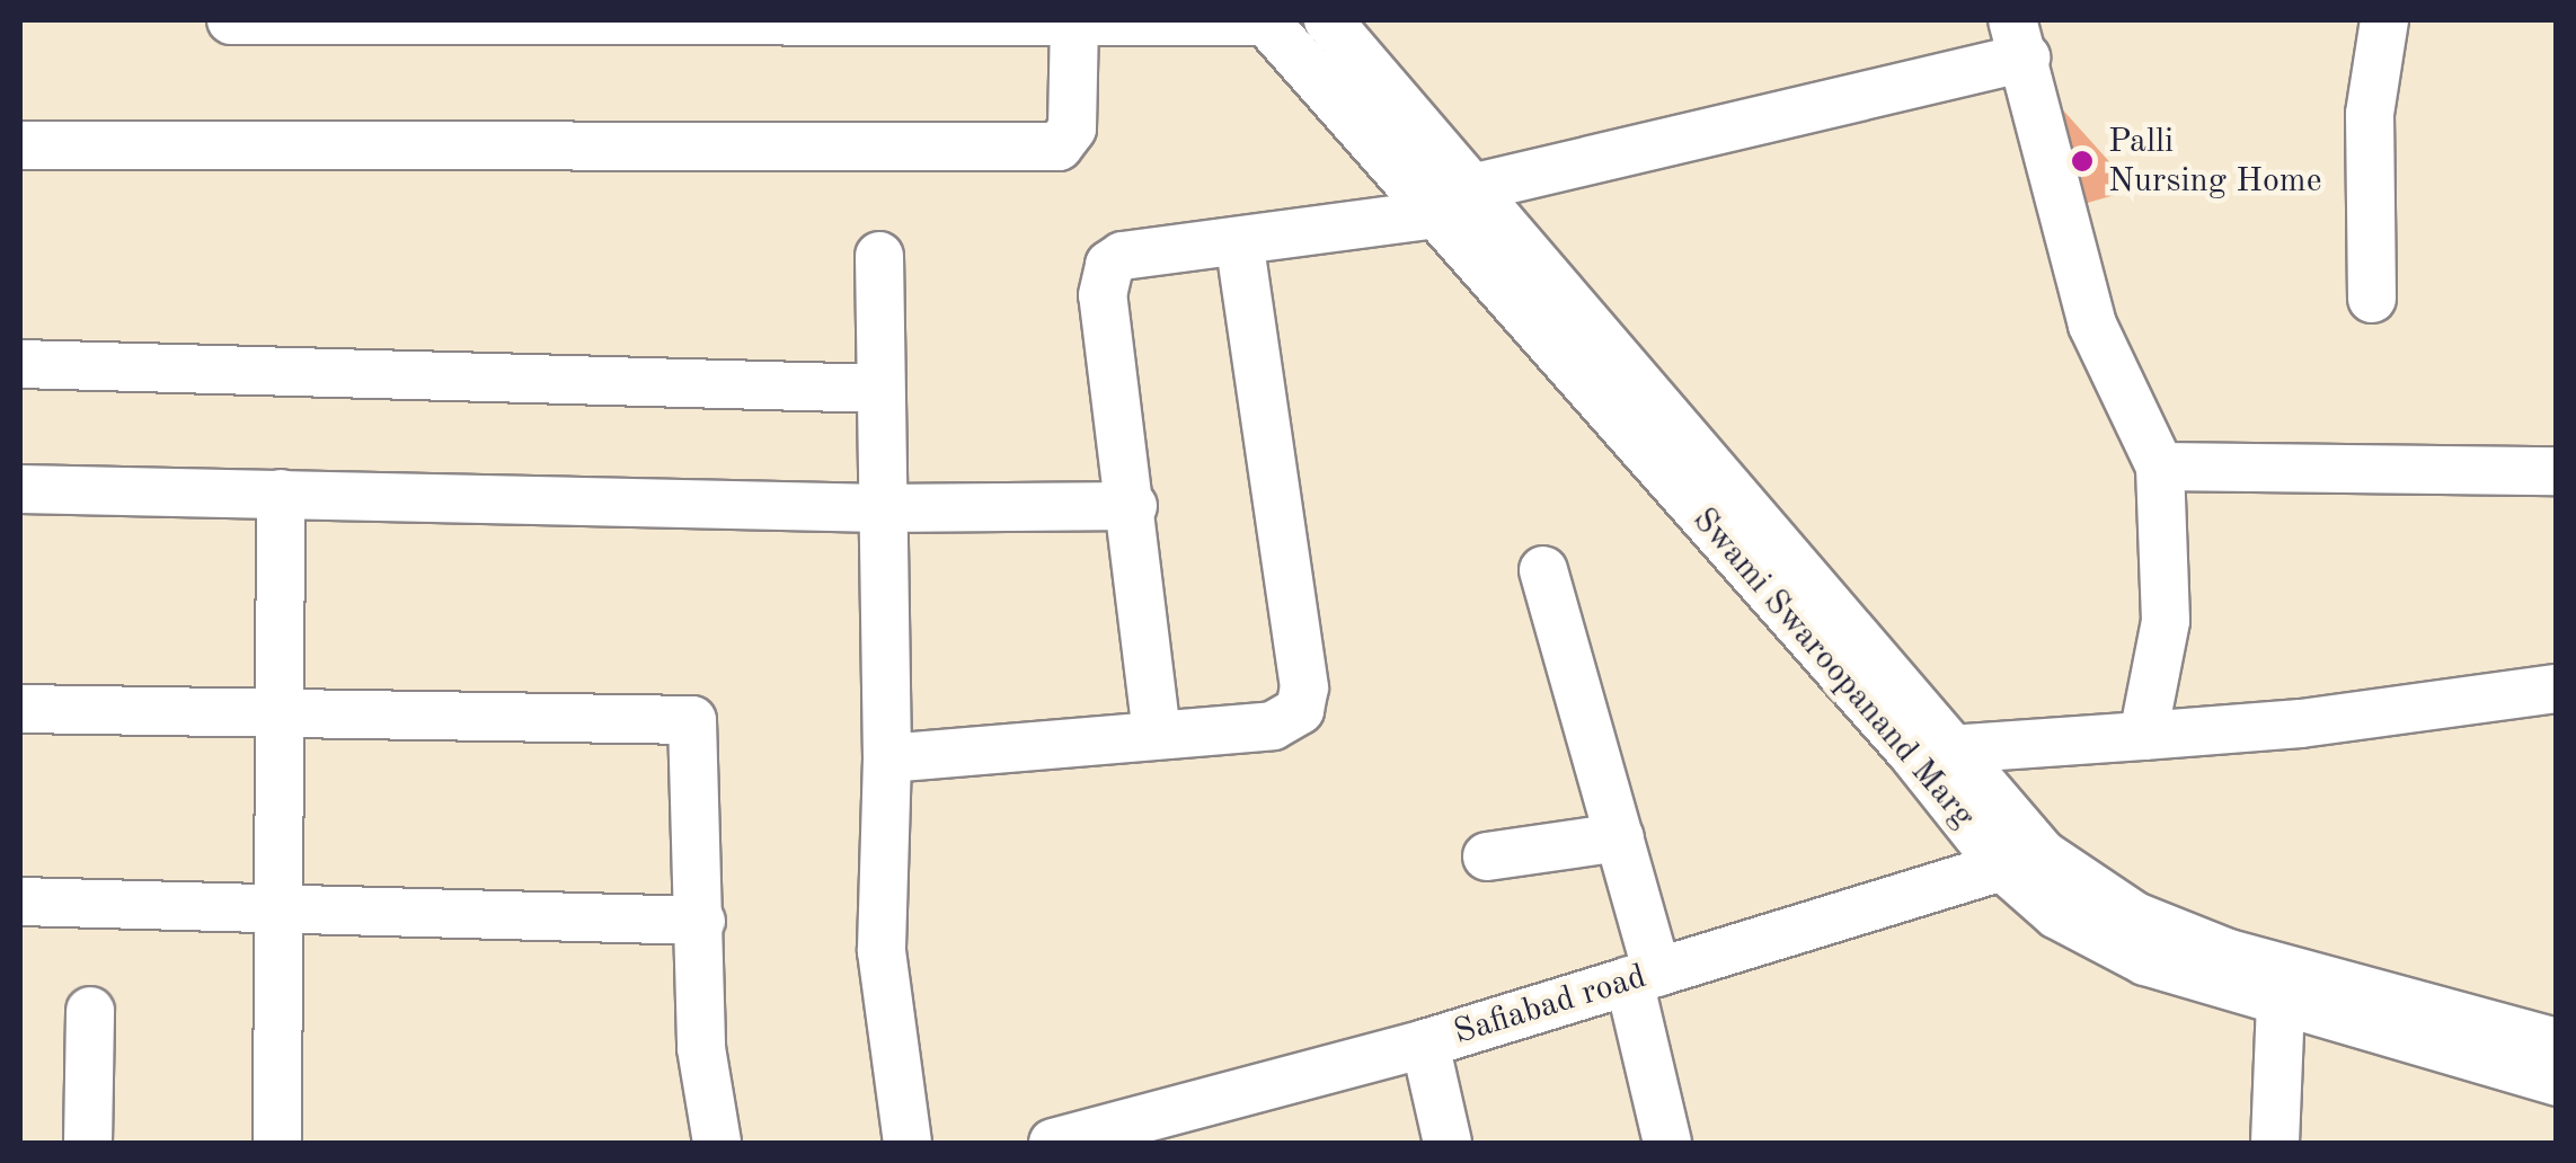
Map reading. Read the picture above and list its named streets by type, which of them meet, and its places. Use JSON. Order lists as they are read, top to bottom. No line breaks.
{"streets":{"street":["Swami Swaroopanand Marg","Safiabad road"]},"crossings":[["Swami Swaroopanand Marg","Safiabad road"]],"places":["Palli Nursing Home"]}
